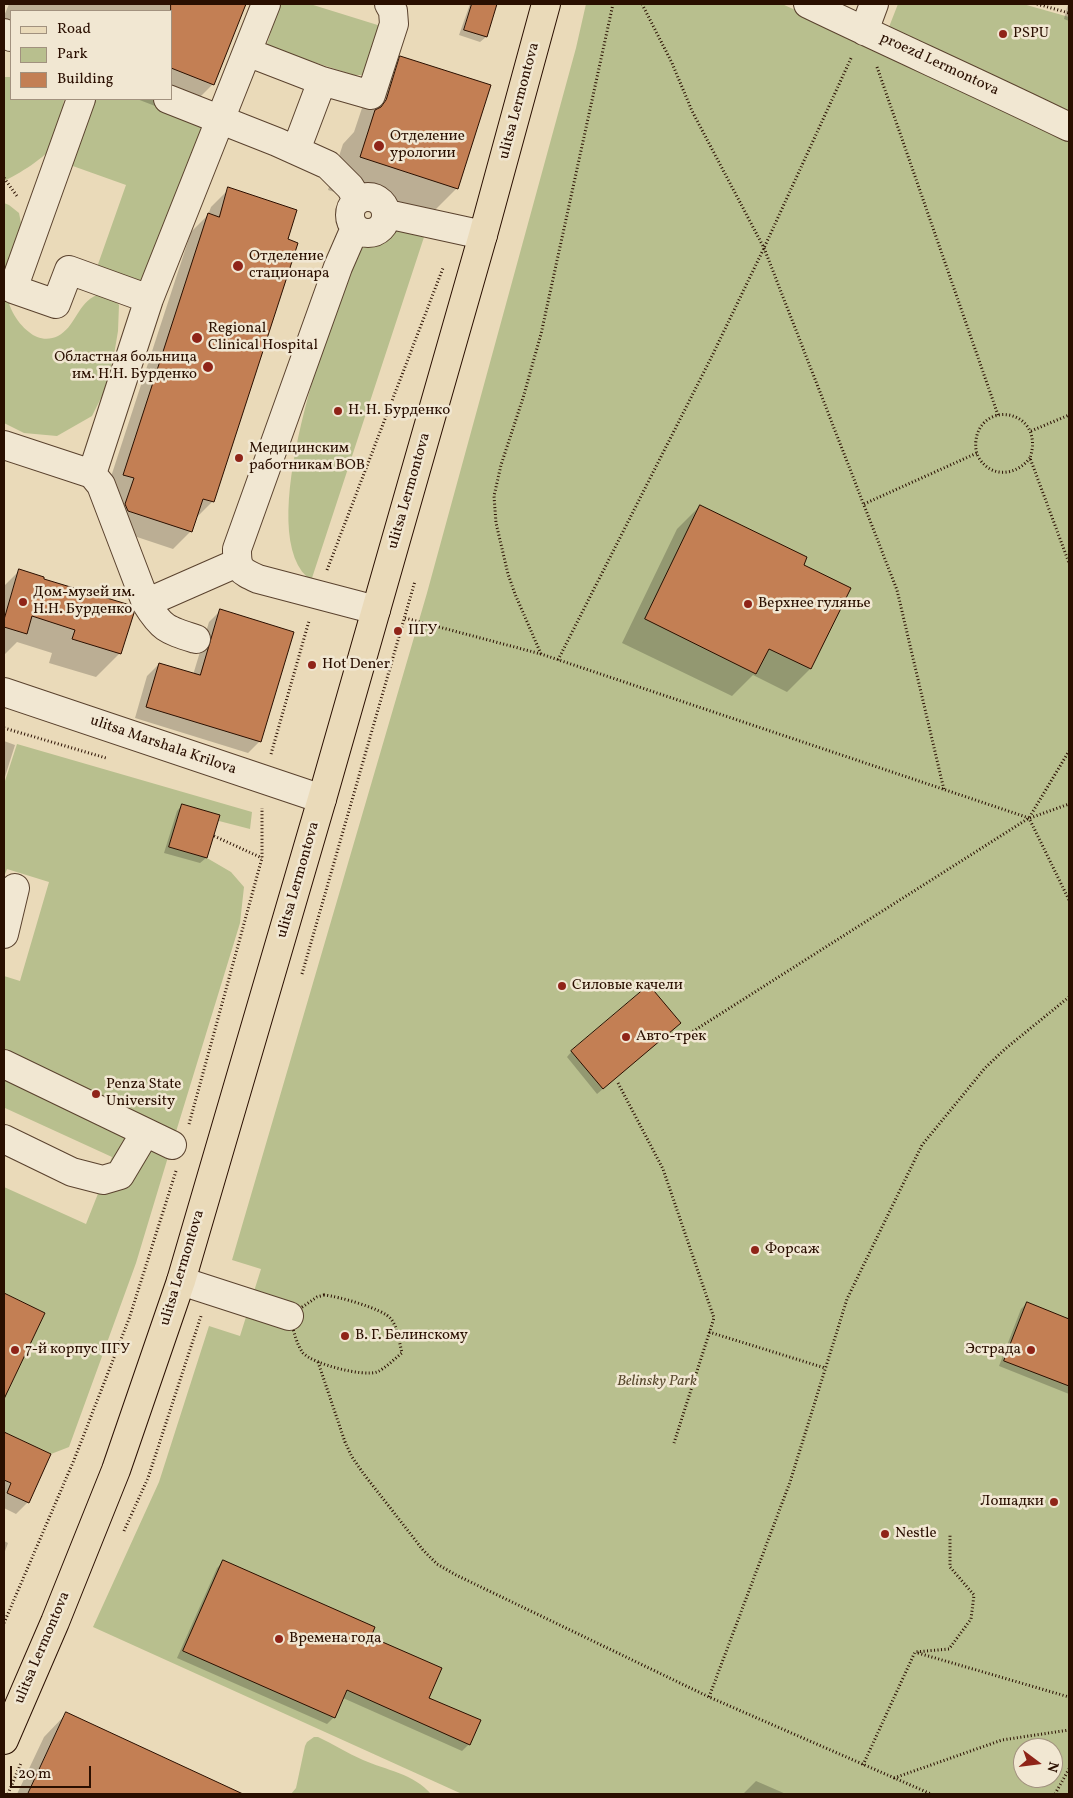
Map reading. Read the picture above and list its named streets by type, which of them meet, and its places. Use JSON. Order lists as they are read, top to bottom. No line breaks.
{"streets":{"main road":["ulitsa Lermontova"],"street":["proezd Lermontova","ulitsa Marshala Krilova"]},"crossings":[["ulitsa Lermontova","ulitsa Marshala Krilova"]],"parks":["Belinsky Park"],"places":["PSPU","Отделение урологии","Отделение стационара","Regional Clinical Hospital","Областная больница им. Н.Н. Бурденко","Н. Н. Бурденко","Медицинским работникам ВОВ","Дом-музей им. Н.Н. Бурденко","Верхнее гулянье","ПГУ","Hot Dener","Силовые качели","Авто-трек","Penza State University","Форсаж","В. Г. Белинскому","7-й корпус ПГУ","Эстрада","Лошадки","Nestle","Времена года"],"legend":["Road","Park","Building"],"scale_bar":"20 m","north":"right"}
